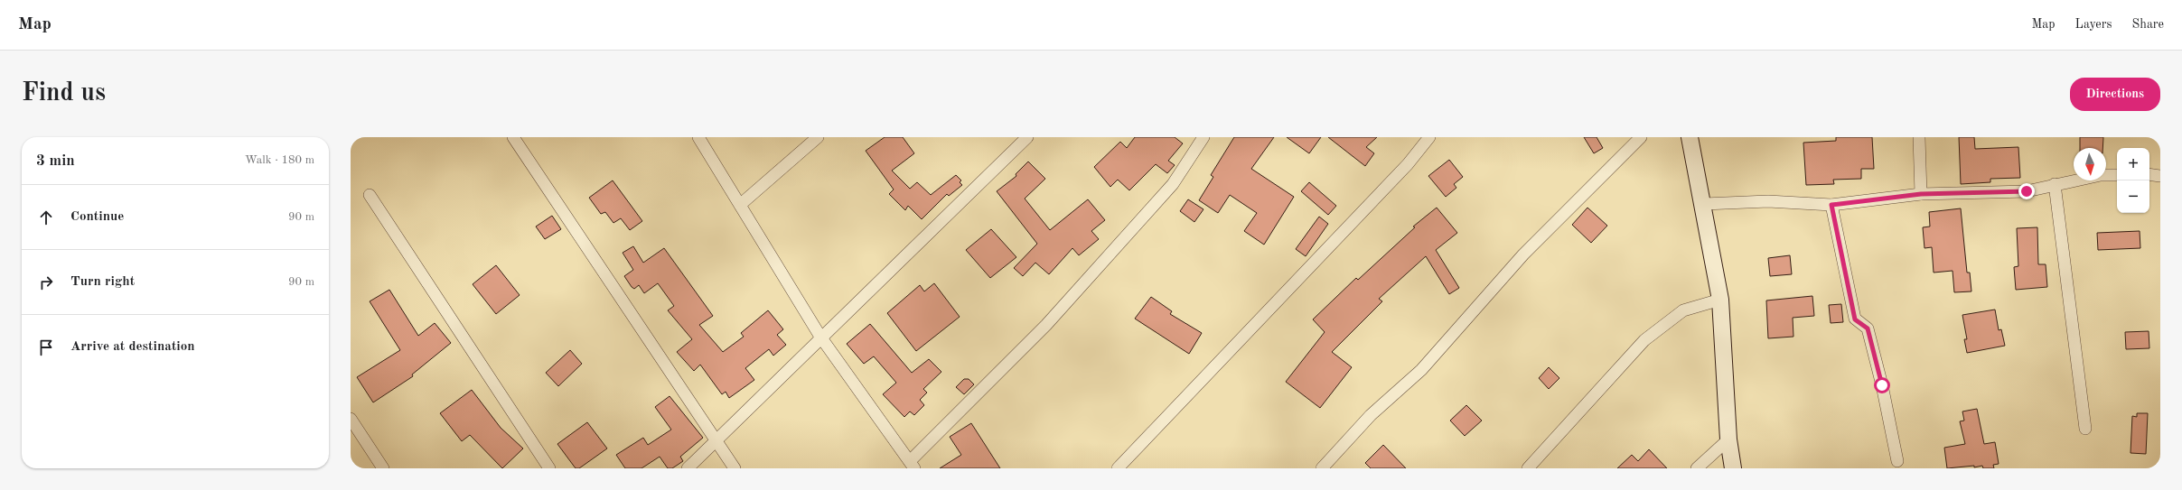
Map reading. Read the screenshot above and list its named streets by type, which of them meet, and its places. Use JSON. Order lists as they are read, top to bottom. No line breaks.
{"north":"bottom","page":{"header":"Map","nav":["Map","Layers","Share"],"buttons":"Directions","title":"Find us","heading":["3 min","Walk · 180 m"],"map_buttons":["+","−"],"list":[["Continue","90 m"],["Turn right","90 m"],"Arrive at destination"]}}
